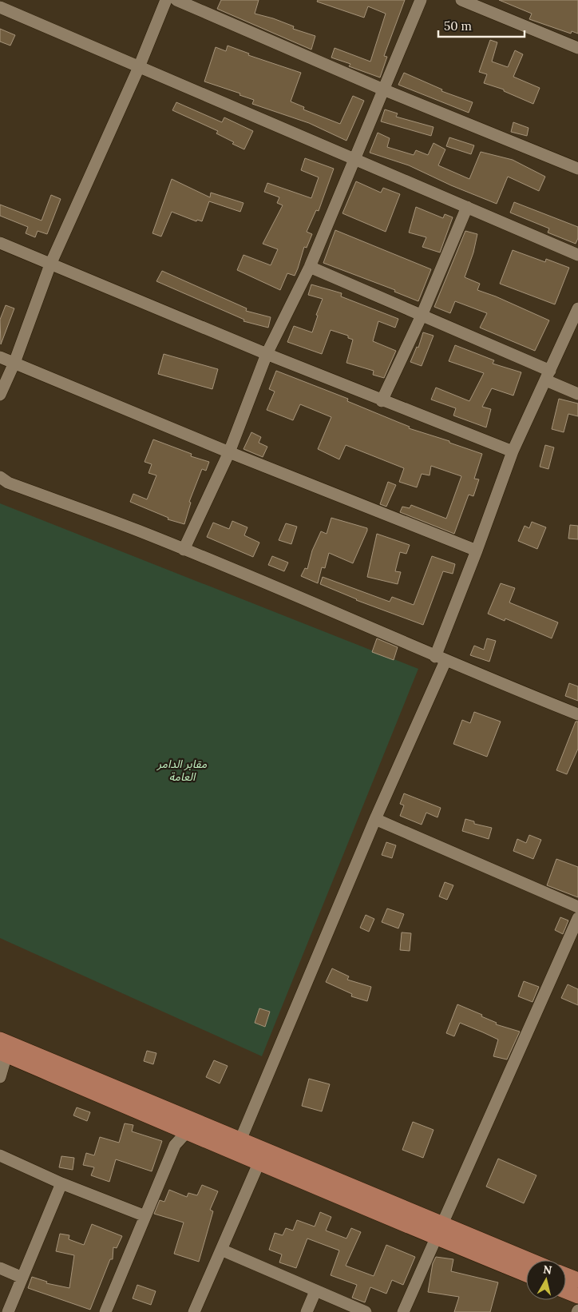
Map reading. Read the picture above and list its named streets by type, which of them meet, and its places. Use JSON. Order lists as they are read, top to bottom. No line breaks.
{"parks":["مقابر الدامر العامة"],"scale_bar":"50 m","north":"top"}
